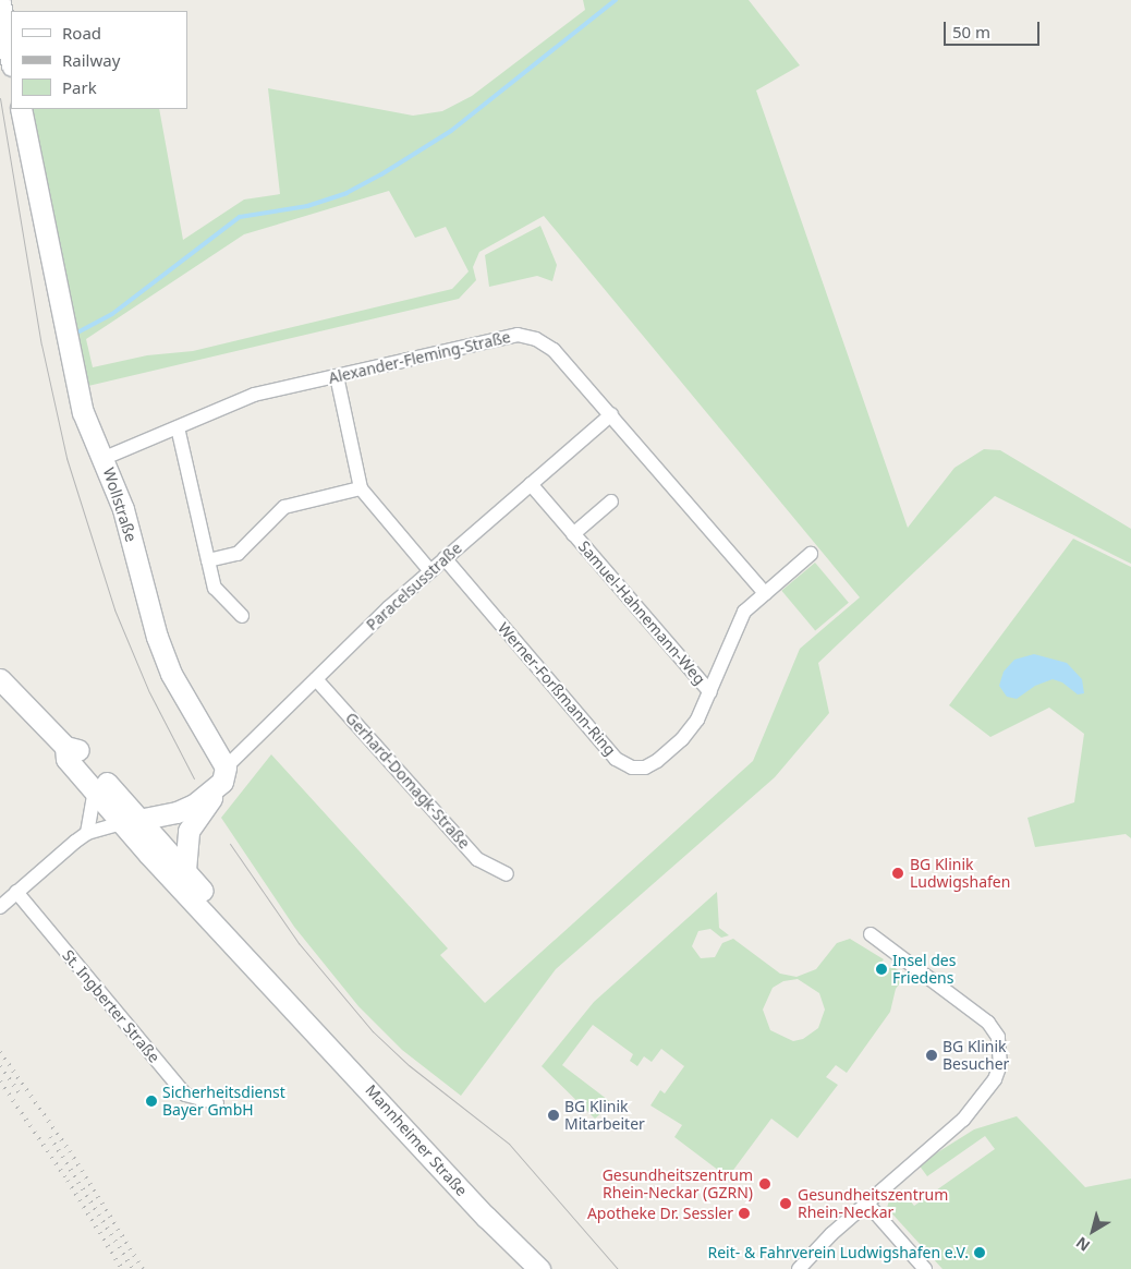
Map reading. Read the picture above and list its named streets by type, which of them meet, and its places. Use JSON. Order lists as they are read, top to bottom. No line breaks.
{"streets":{"street":["Alexander-Fleming-Straße","Wollstraße","Paracelsusstraße","Samuel-Hahnemann-Weg","Werner-Forßmann-Ring","Gerhard-Domagk-Straße","St. Ingberter Straße","Mannheimer Straße"]},"crossings":[["Alexander-Fleming-Straße","Wollstraße"],["Alexander-Fleming-Straße","Paracelsusstraße"],["Alexander-Fleming-Straße","Werner-Forßmann-Ring"],["Wollstraße","Paracelsusstraße"],["Paracelsusstraße","Samuel-Hahnemann-Weg"],["Paracelsusstraße","Werner-Forßmann-Ring"],["Paracelsusstraße","Gerhard-Domagk-Straße"],["Samuel-Hahnemann-Weg","Werner-Forßmann-Ring"]],"places":["BG Klinik Ludwigshafen","Insel des Friedens","BG Klinik Besucher","Sicherheitsdienst Bayer GmbH","BG Klinik Mitarbeiter","Gesundheitszentrum Rhein-Neckar (GZRN)","Gesundheitszentrum Rhein-Neckar","Apotheke Dr. Sessler","Reit- & Fahrverein Ludwigshafen e.V."],"legend":["Road","Railway","Park"],"scale_bar":"50 m","north":"bottom left"}
